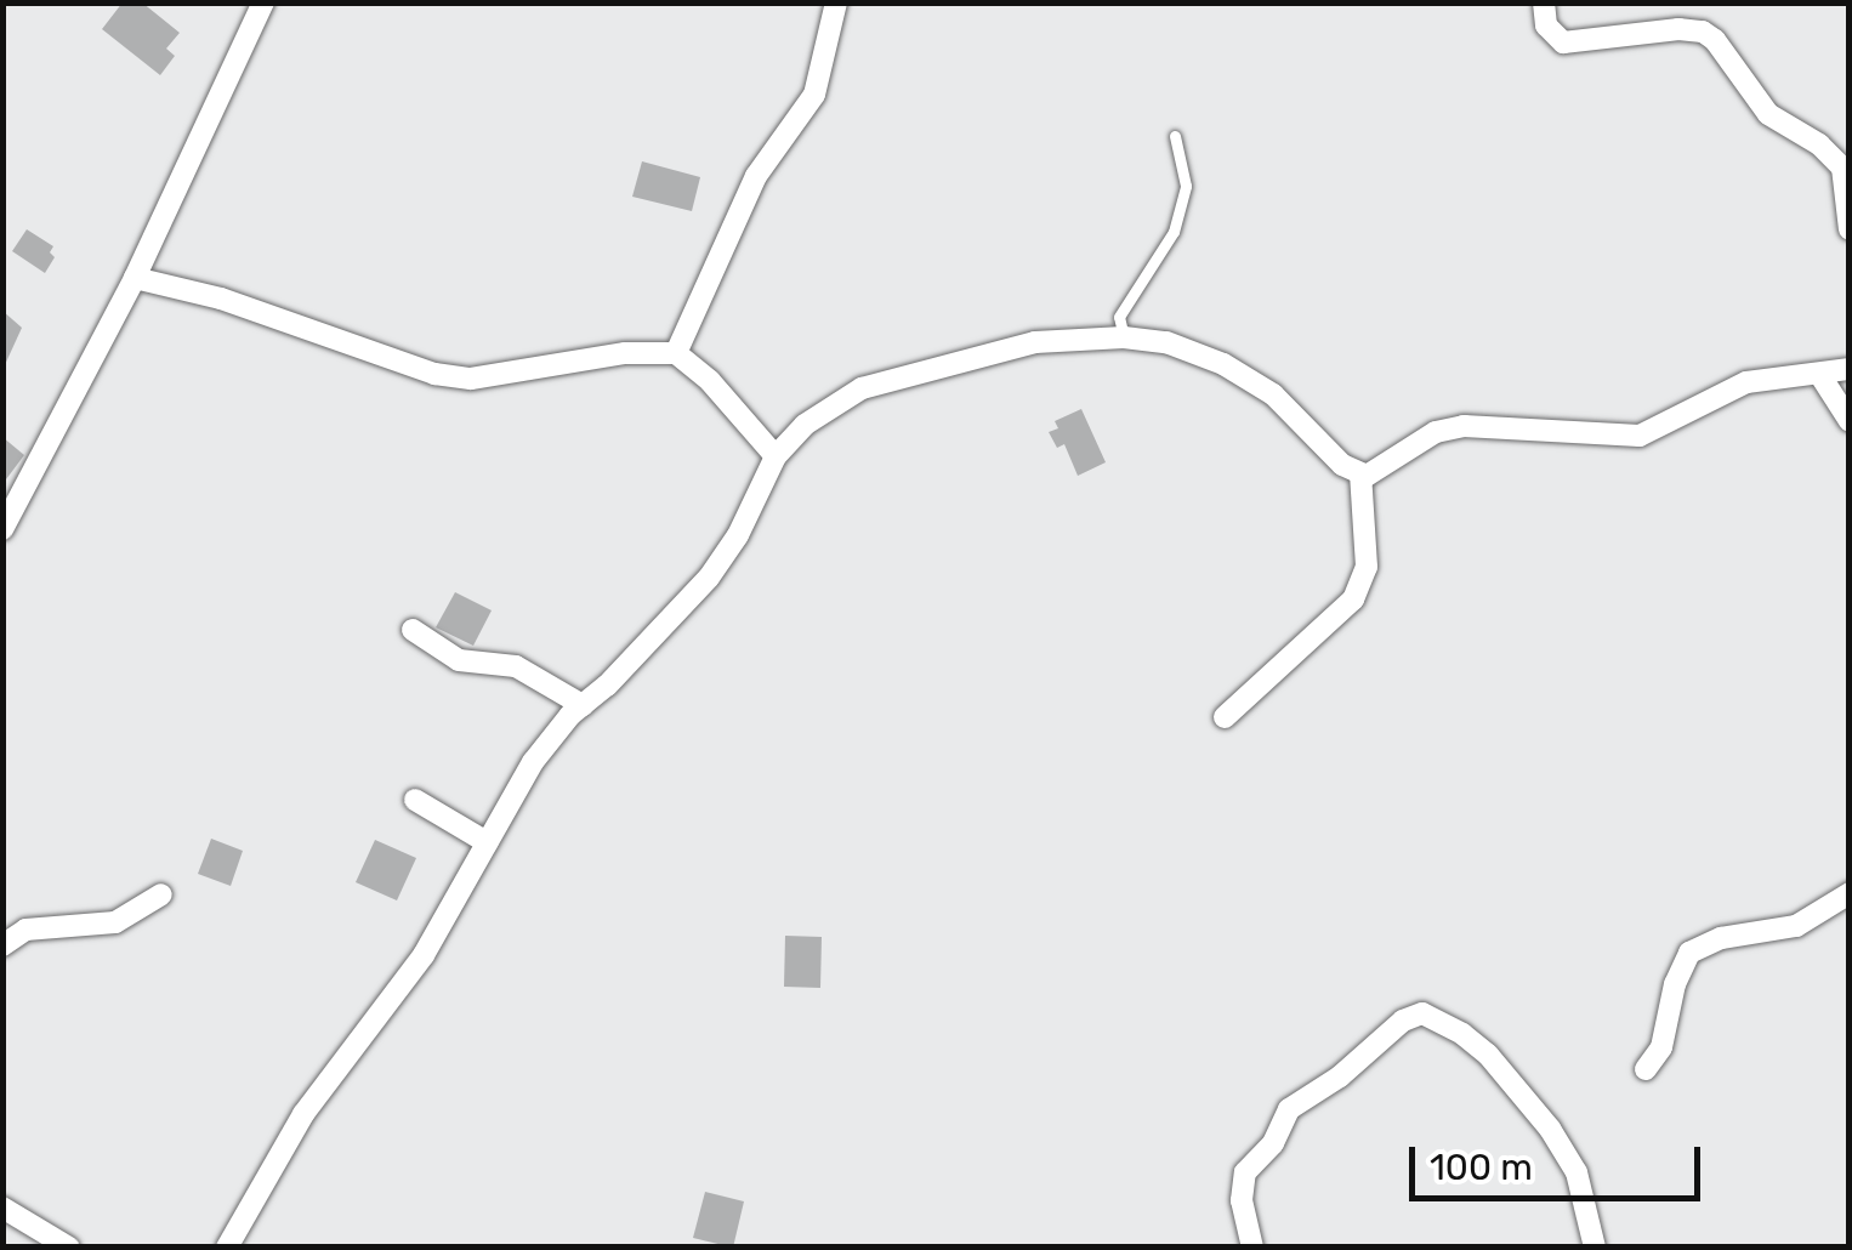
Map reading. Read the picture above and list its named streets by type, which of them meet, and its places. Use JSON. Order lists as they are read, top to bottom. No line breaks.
{"scale_bar":"100 m"}
